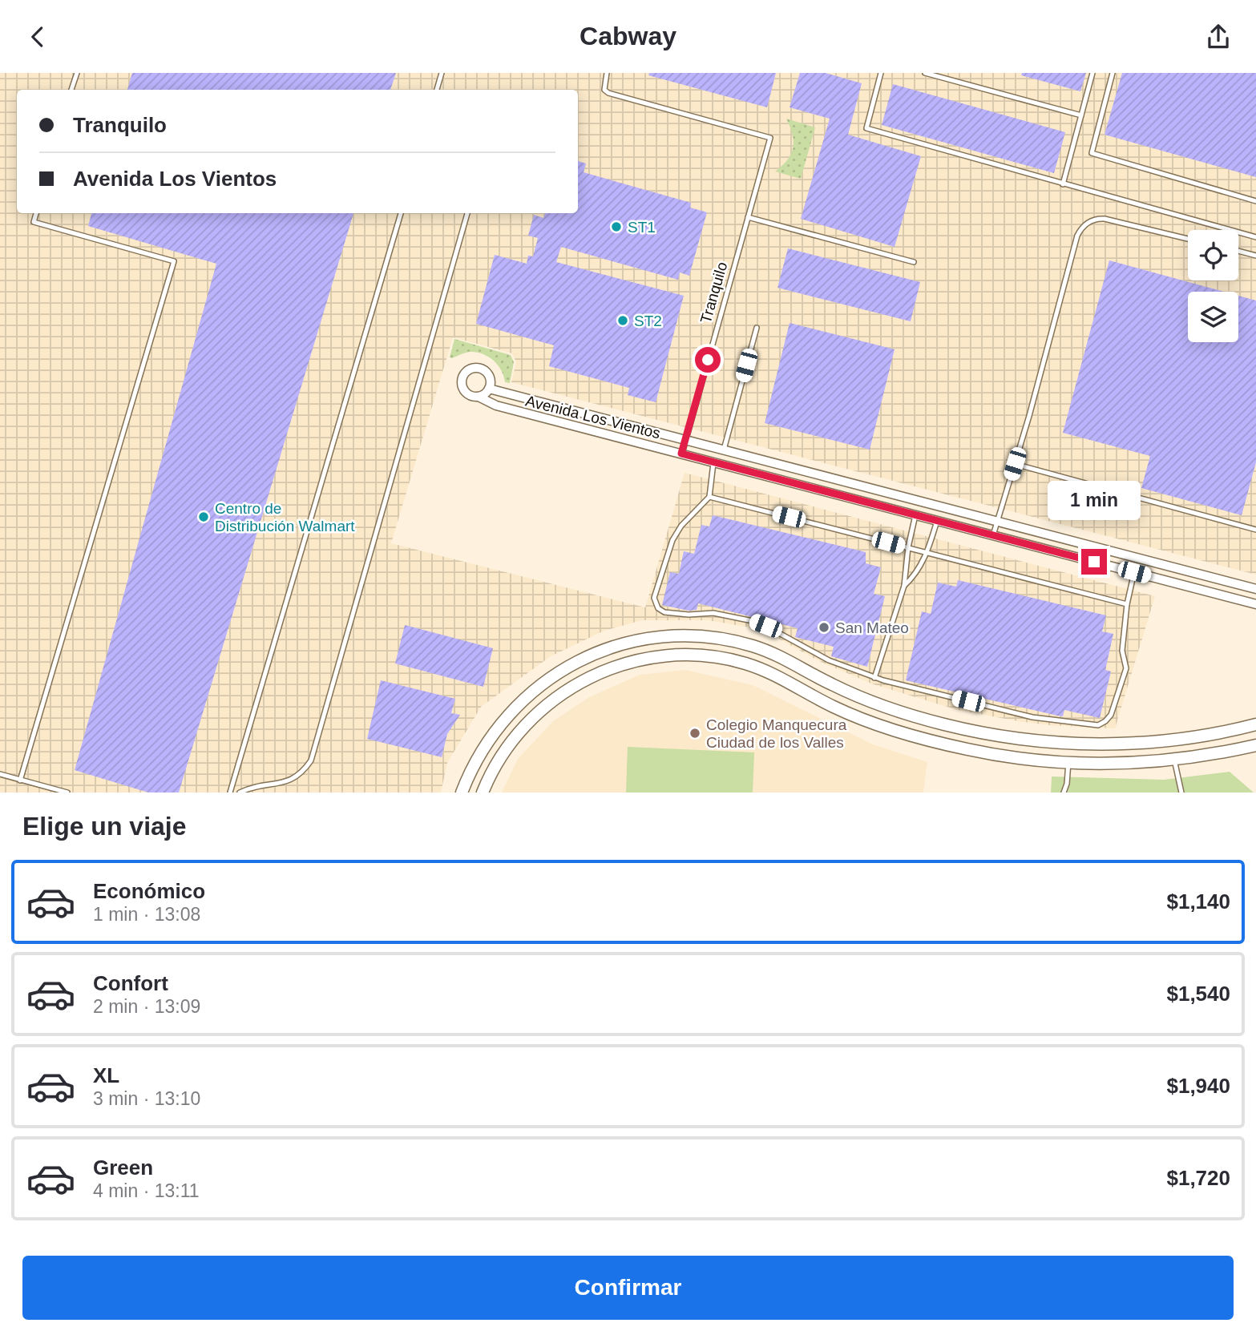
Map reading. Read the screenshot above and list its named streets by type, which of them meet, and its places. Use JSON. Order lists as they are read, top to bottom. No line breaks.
{"streets":{"street":["Avenida Los Vientos"],"lane":["Tranquilo"]},"crossings":[["Tranquilo","Avenida Los Vientos"]],"places":["ST1","ST2","Centro de Distribución Walmart","San Mateo","Colegio Manquecura Ciudad de los Valles"],"page":{"header":"Cabway","banner":["Tranquilo","Avenida Los Vientos"],"bubble":"1 min","heading":"Elige un viaje","list":[{"name":"Económico","note":"1 min · 13:08","value":"$1,140"},{"name":"Confort","note":"2 min · 13:09","value":"$1,540"},{"name":"XL","note":"3 min · 13:10","value":"$1,940"},{"name":"Green","note":"4 min · 13:11","value":"$1,720"}],"buttons":"Confirmar"}}
